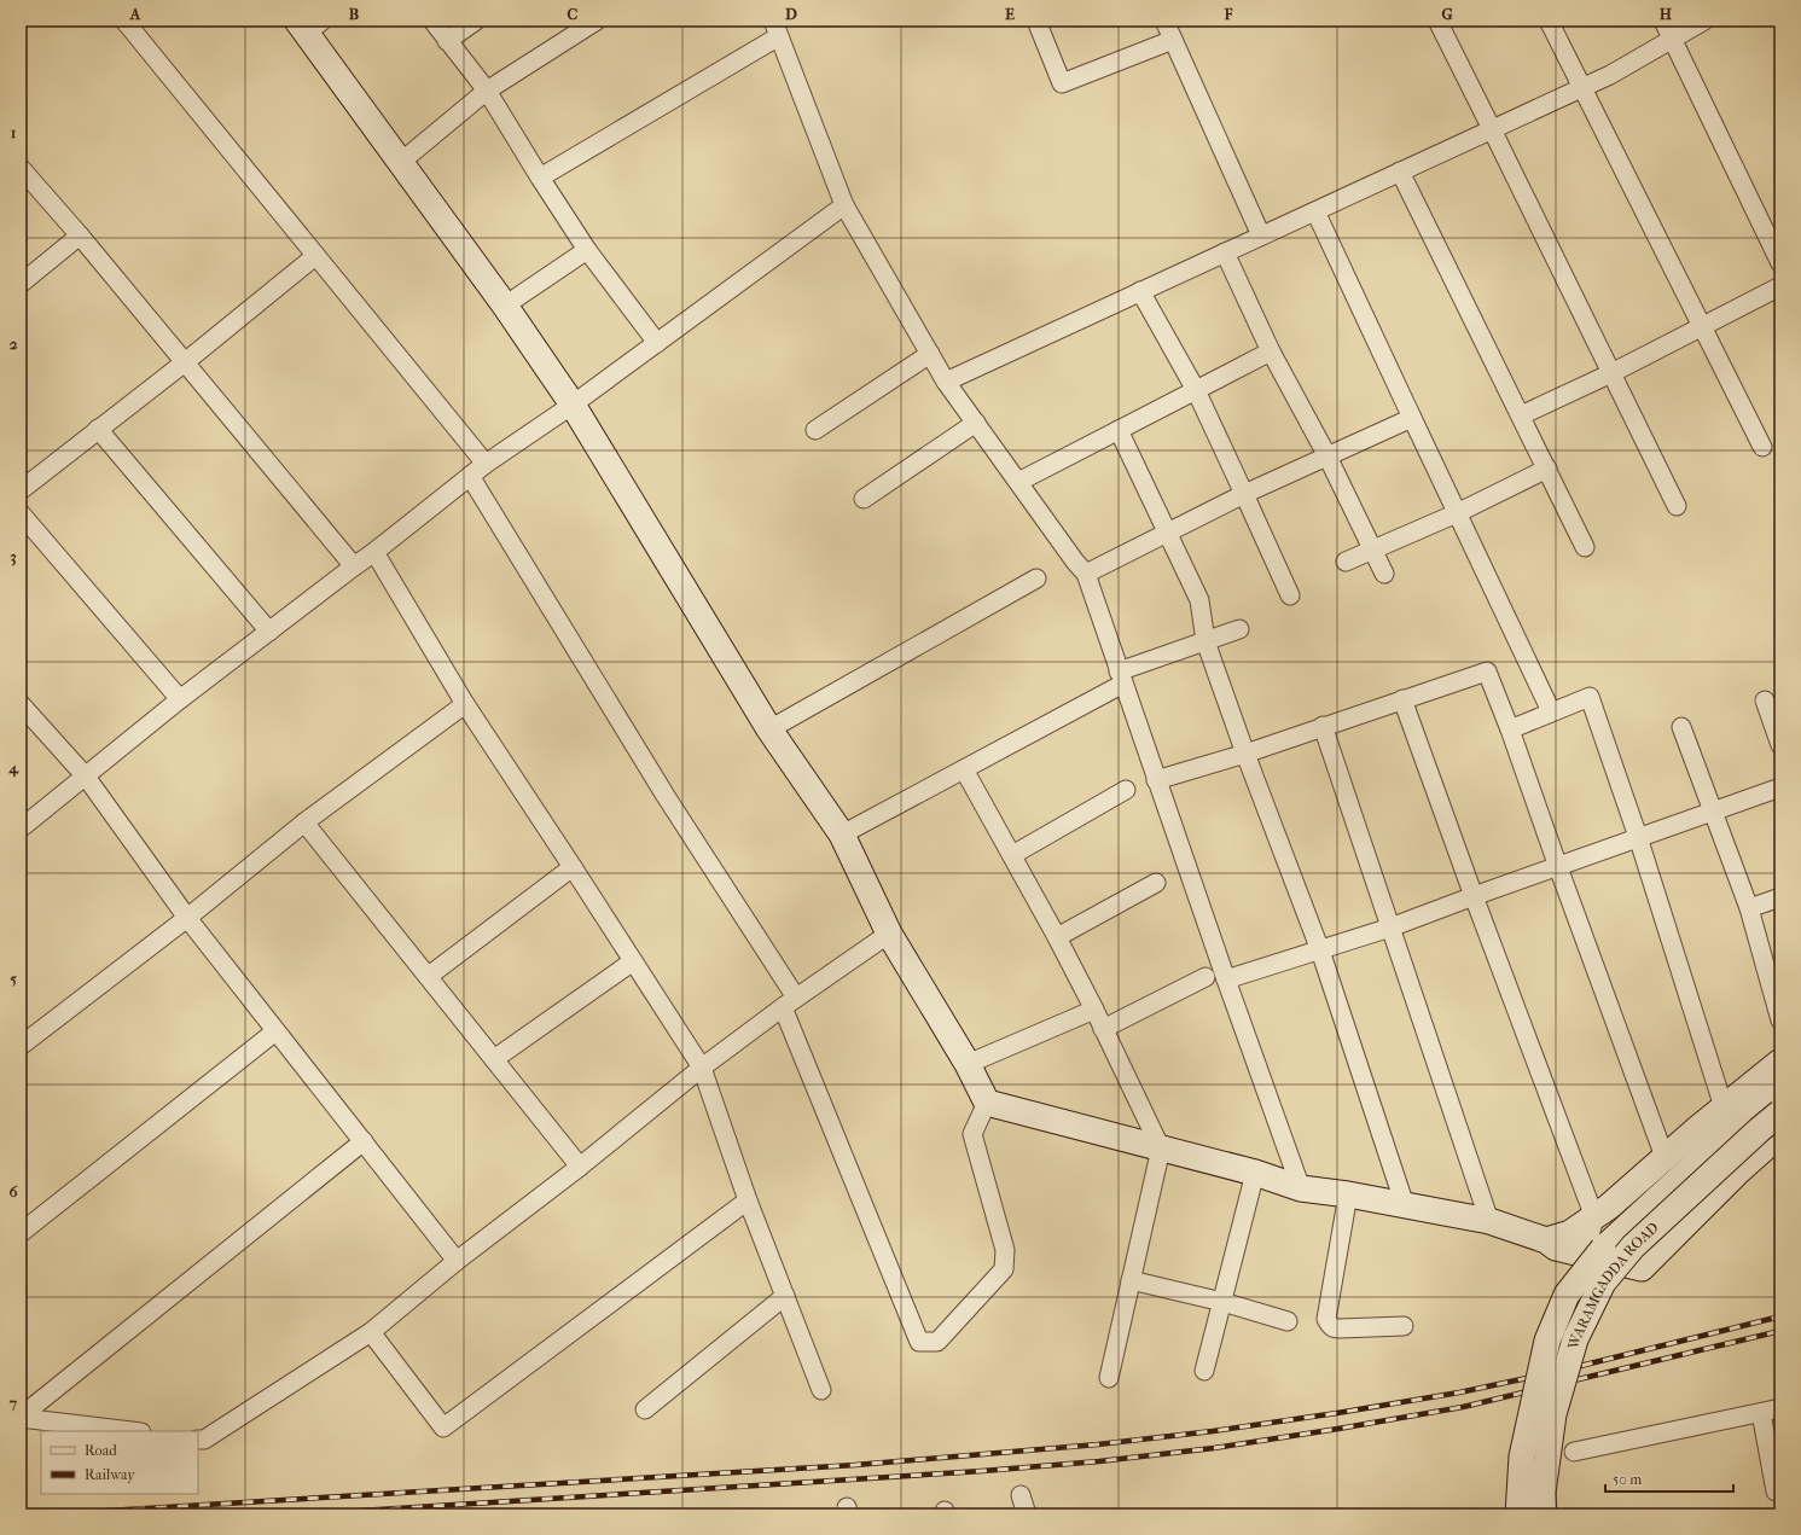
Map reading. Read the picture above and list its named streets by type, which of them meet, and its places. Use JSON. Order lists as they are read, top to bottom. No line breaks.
{"streets":{"street":["WARAMGADDA ROAD"]},"legend":["Road","Railway"],"scale_bar":"50 m","grid":{"columns":["A","B","C","D","E","F","G","H"],"rows":["1","2","3","4","5","6","7"]}}
